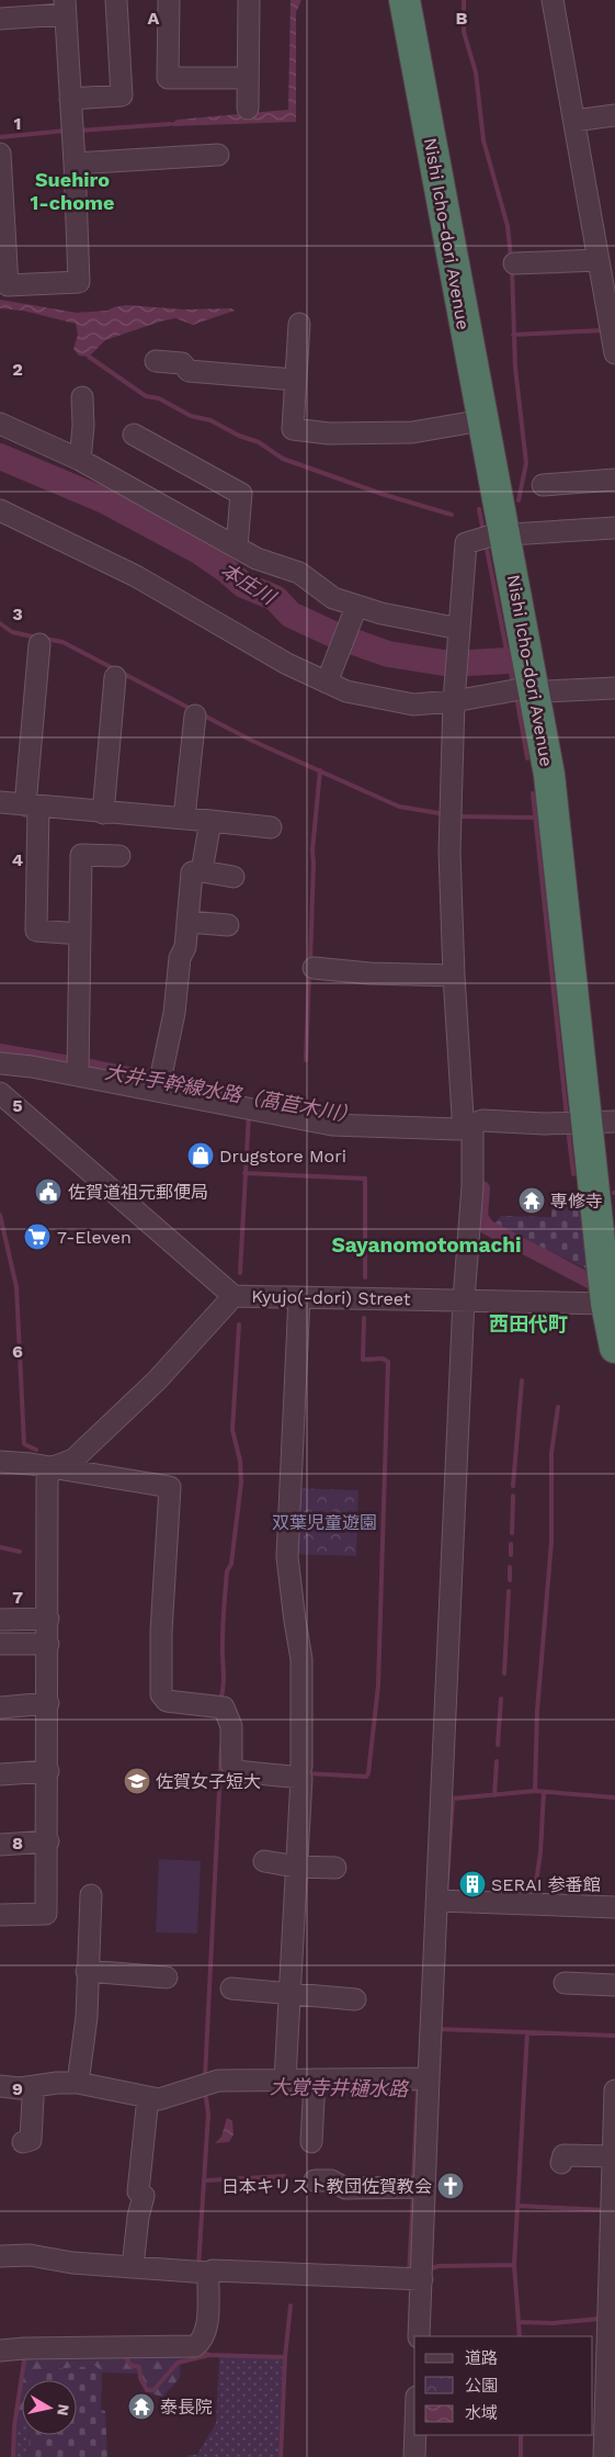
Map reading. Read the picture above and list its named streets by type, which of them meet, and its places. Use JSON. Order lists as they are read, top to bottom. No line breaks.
{"streets":{"highway":["Nishi Icho-dori Avenue"],"street":["Kyujo(-dori) Street"]},"crossings":[["Nishi Icho-dori Avenue","Kyujo(-dori) Street"]],"districts":["Suehiro 1-chome","Sayanomotomachi","西田代町"],"water":["本庄川","大井手幹線水路（萵苣木川）","大覚寺井樋水路"],"parks":["双葉児童遊園"],"places":{"shop":["Drugstore Mori"],"public building":["佐賀道祖元郵便局"],"temple":["専修寺","泰長院"],"supermarket":["7-Eleven"],"school or university":["佐賀女子短大"],"building":["SERAI 参番館"],"church":["日本キリスト教団佐賀教会"]},"legend":["道路","公園","水域"],"north":"right","grid":{"columns":["A","B"],"rows":["1","2","3","4","5","6","7","8","9"]}}
